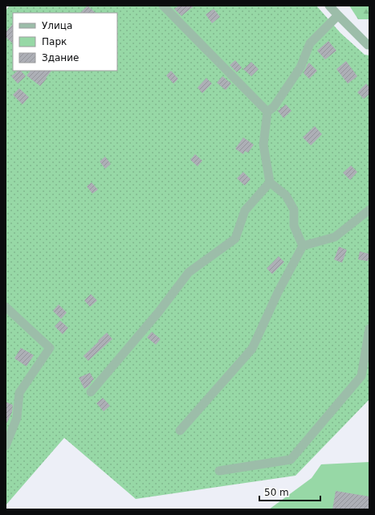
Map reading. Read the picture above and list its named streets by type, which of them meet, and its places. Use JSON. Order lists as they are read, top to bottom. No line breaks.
{"legend":["Улица","Парк","Здание"],"scale_bar":"50 m"}
